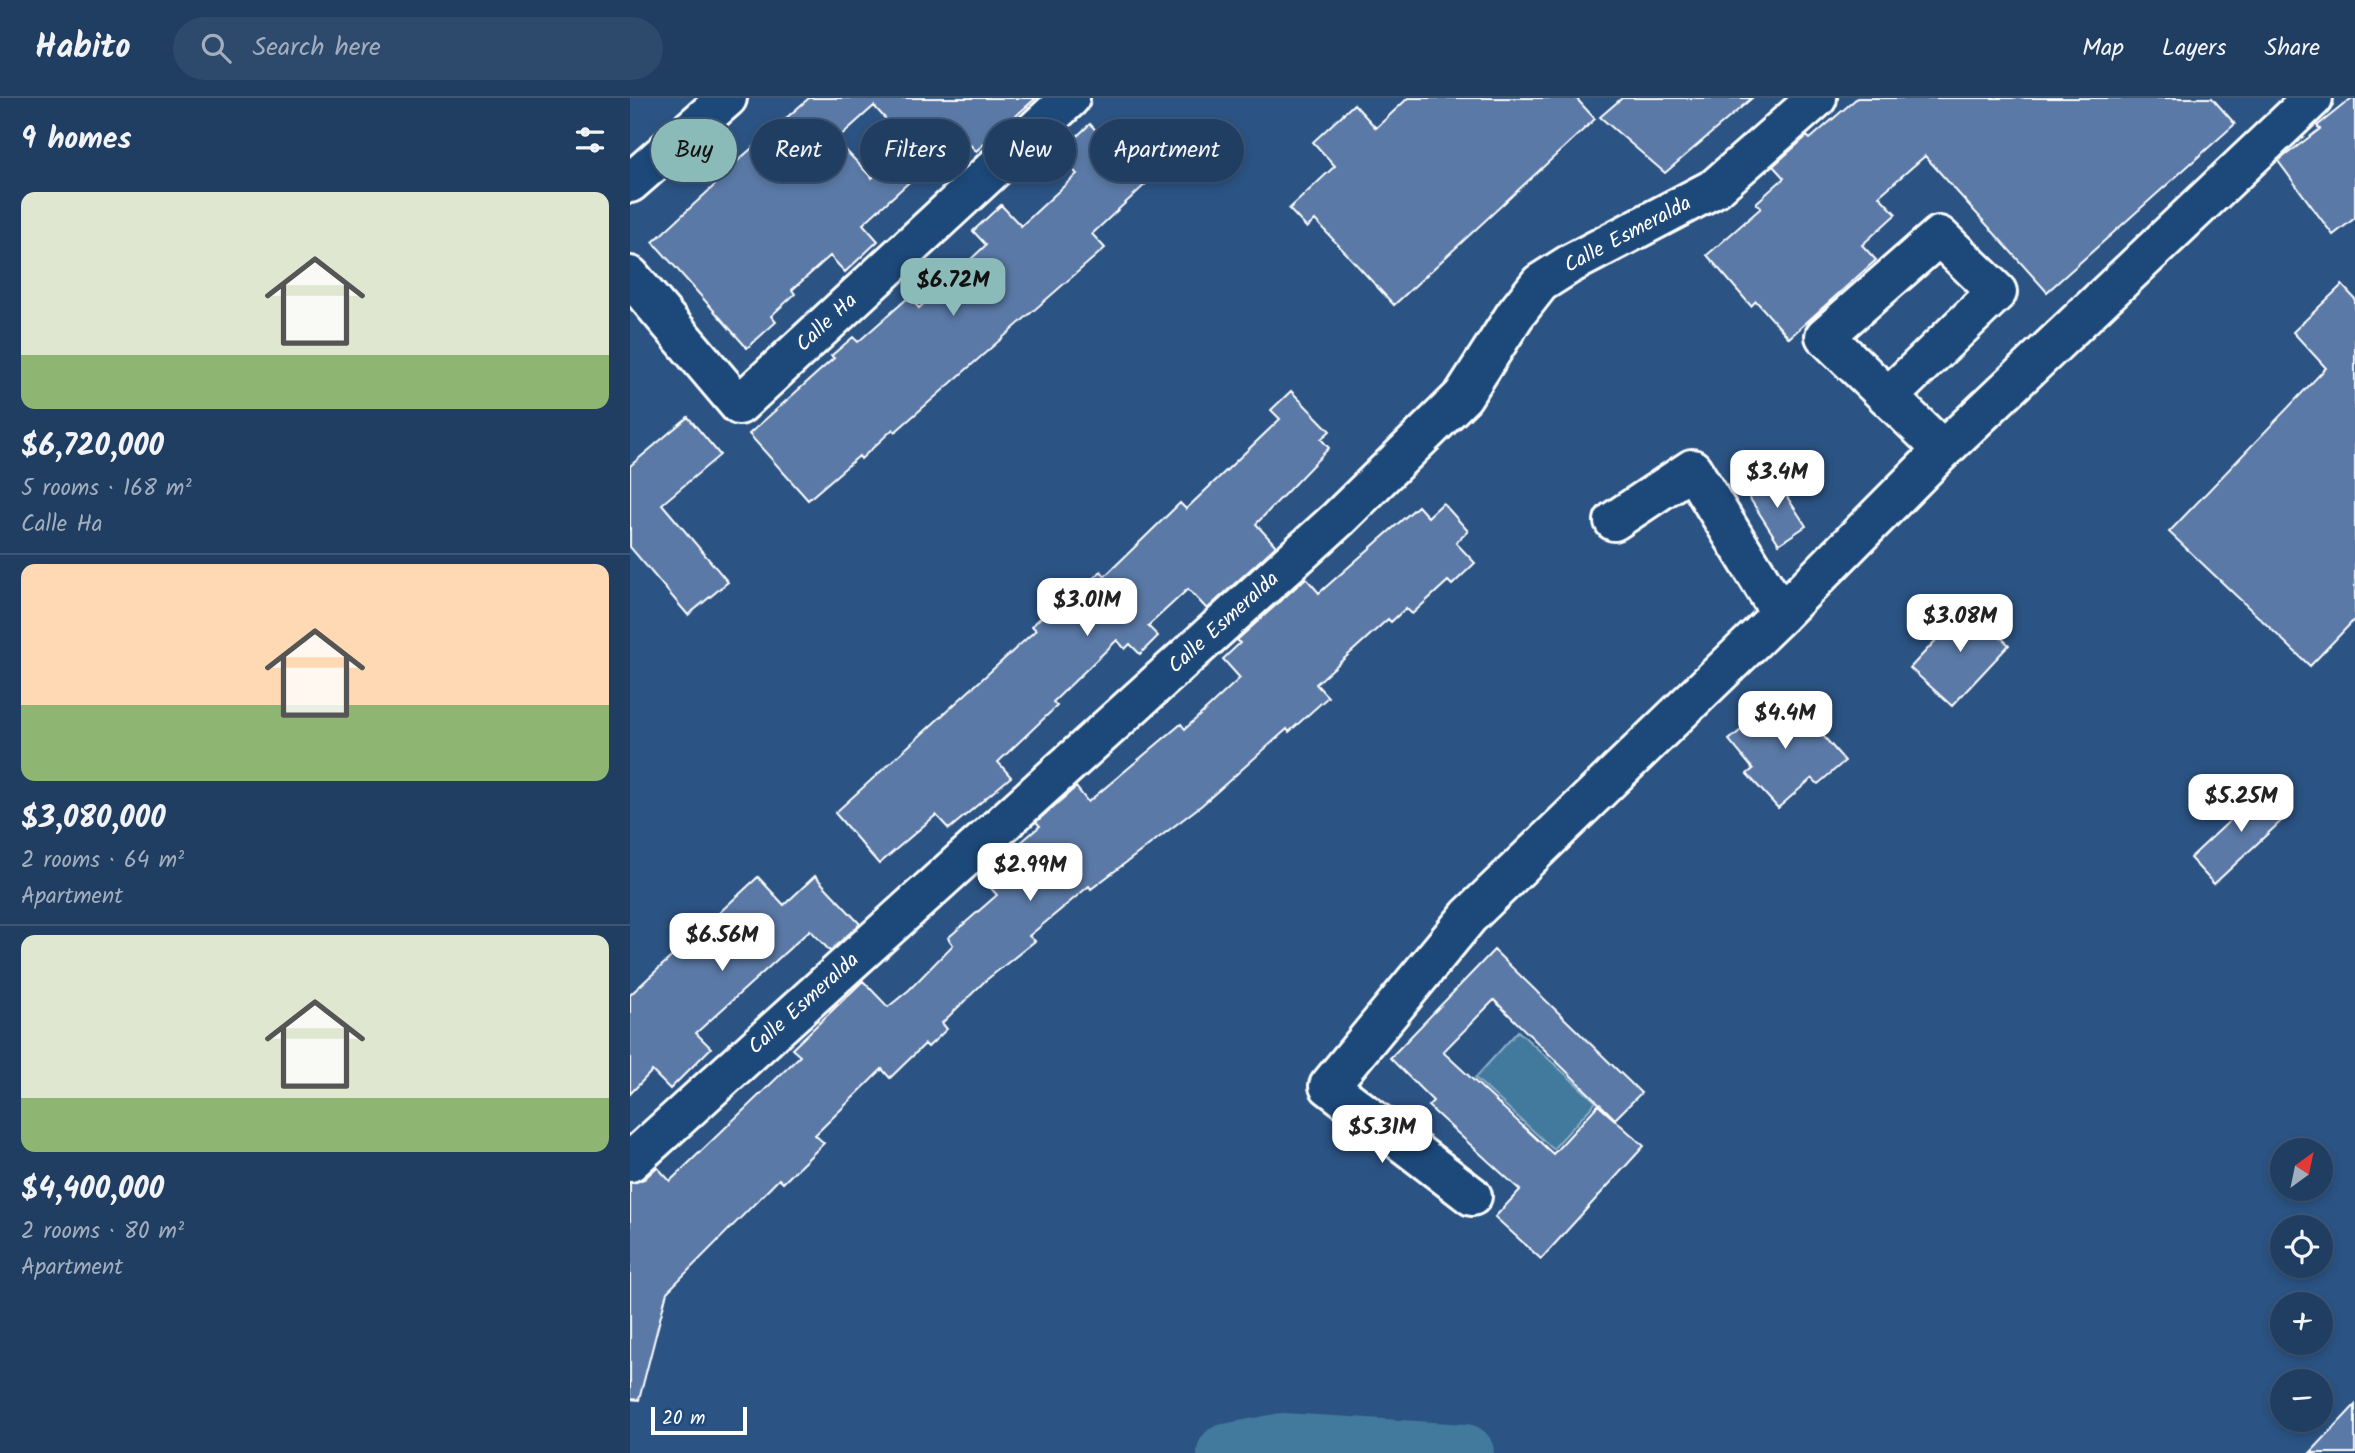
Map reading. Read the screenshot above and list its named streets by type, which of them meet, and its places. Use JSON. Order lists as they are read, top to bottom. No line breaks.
{"streets":{"street":["Calle Esmeralda","Calle Ha"]},"scale_bar":"20 m","north":"top right","page":{"header":"Habito","search":"Search here","nav":["Map","Layers","Share"],"heading":"9 homes","chip":["Buy","Rent","Filters","New","Apartment"],"list":[{"name":"$6,720,000","note":"5 rooms · 168 m² · Calle Ha"},{"name":"$3,080,000","note":"2 rooms · 64 m² · Apartment"},{"name":"$4,400,000","note":"2 rooms · 80 m² · Apartment"}],"price":["$6.72M","$3.4M","$3.01M","$3.08M","$4.4M","$5.25M","$2.99M","$6.56M","$5.31M"],"map_buttons":["+","−"],"scale":"20 m"}}
